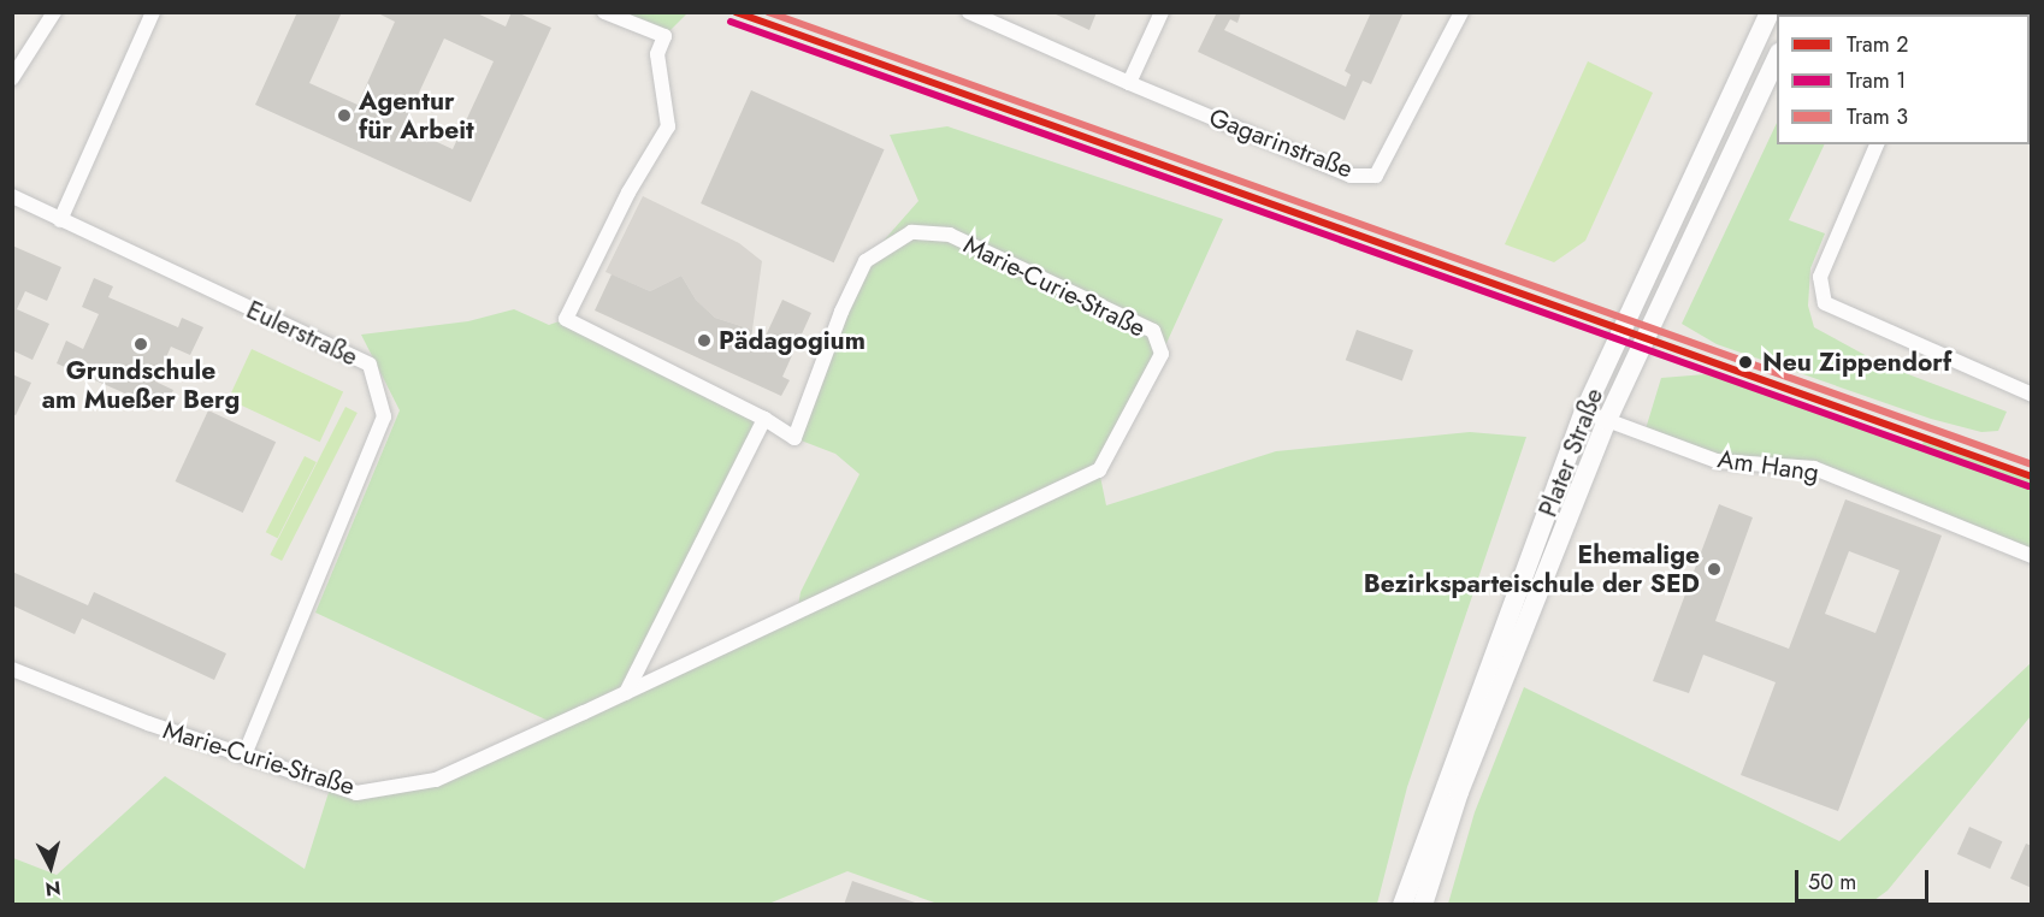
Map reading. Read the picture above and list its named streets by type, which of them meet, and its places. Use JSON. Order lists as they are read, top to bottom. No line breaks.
{"streets":{"street":["Gagarinstraße","Marie-Curie-Straße","Eulerstraße","Plater Straße","Am Hang"]},"crossings":[["Marie-Curie-Straße","Eulerstraße"],["Plater Straße","Am Hang"]],"places":["Agentur für Arbeit","Pädagogium","Grundschule am Mueßer Berg","Neu Zippendorf","Ehemalige Bezirksparteischule der SED"],"lines":["tram line 2","tram line 3","tram line 1"],"legend":["Tram 2","Tram 1","Tram 3"],"scale_bar":"50 m","north":"bottom"}
